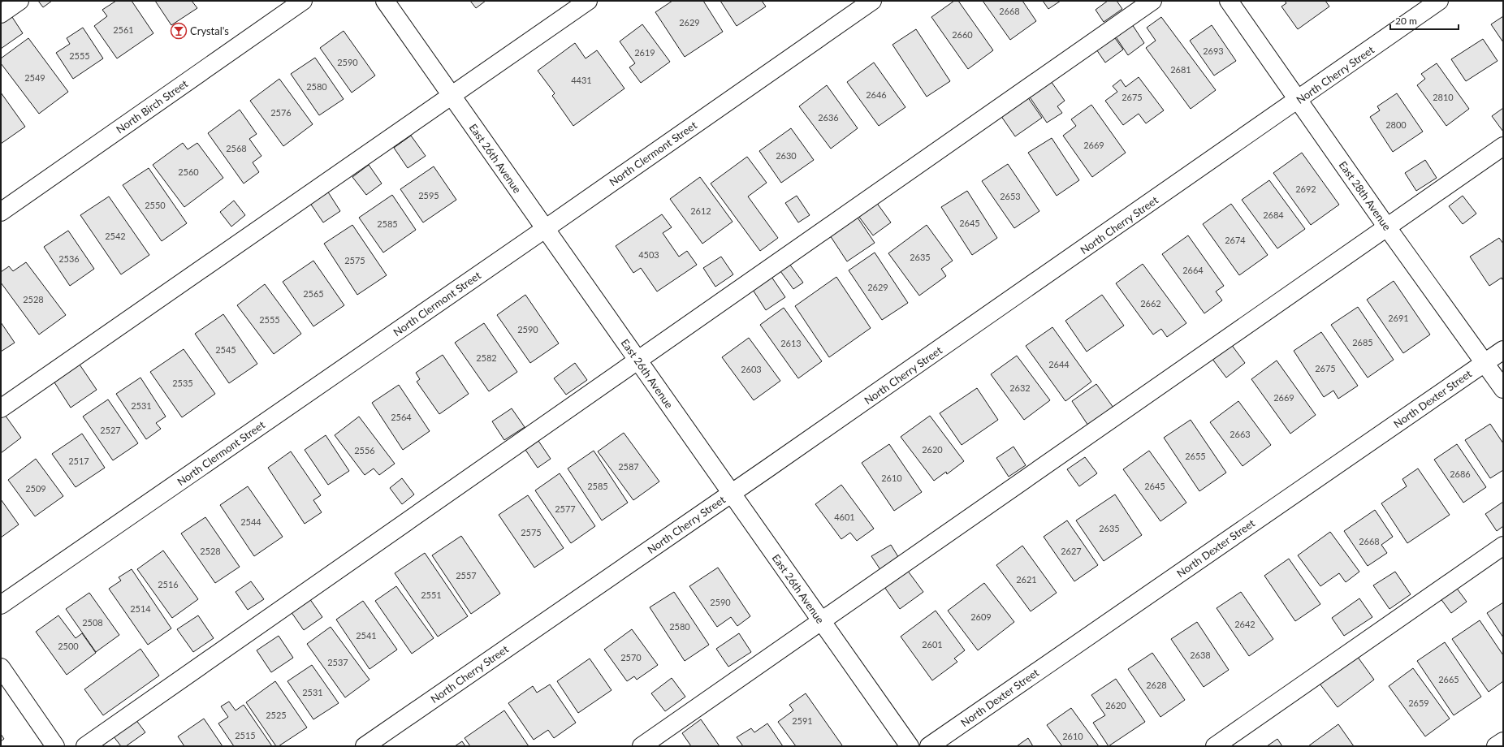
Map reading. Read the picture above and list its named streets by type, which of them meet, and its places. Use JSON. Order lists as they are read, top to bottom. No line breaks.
{"streets":{"street":["North Cherry Street","North Birch Street","North Clermont Street","East 26th Avenue","East 28th Avenue","North Dexter Street"]},"crossings":[["North Cherry Street","East 26th Avenue"],["North Cherry Street","East 28th Avenue"],["North Clermont Street","East 26th Avenue"],["East 28th Avenue","North Dexter Street"]],"places":{"bar":["Crystal's"]},"house_numbers":["2668","2629","2561","2660","2693","2619","2555","2590","2681","2549","4431","2580","2646","2675","2810","2576","2636","2800","2669","2568","2630","2560","2692","2595","2653","2550","2612","2684","2645","2585","2542","2674","4503","2635","2536","2575","2664","2629","2565","2528","2662","2691","2555","2590","2685","2613","2545","2582","2644","2675","2603","2535","2632","2669","2531","2564","2527","2663","2620","2556","2655","2517","2587","2686","2610","2585","2645","2509","2577","4601","2544","2635","2575","2668","2528","2627","2557","2621","2516","2551","2590","2514","2609","2508","2642","2580","2541","2601","2500","2638","2570","2537","2665","2628","2531","2659","2620","2525","2591","2515","2610"],"scale_bar":"20 m"}
